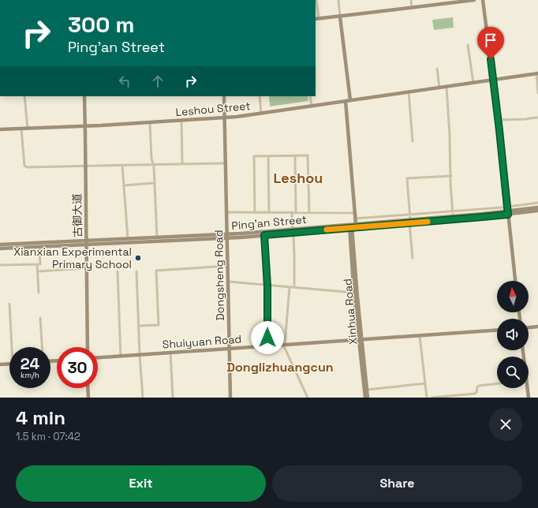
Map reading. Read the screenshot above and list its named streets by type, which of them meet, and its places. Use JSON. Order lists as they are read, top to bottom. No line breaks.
{"streets":{"main road":["Leshou Street","古御大道","Ping'an Street","Dongsheng Road","Xinhua Road","Shuiyuan Road"]},"crossings":[["Leshou Street","古御大道"],["Leshou Street","Dongsheng Road"],["古御大道","Ping'an Street"],["Ping'an Street","Dongsheng Road"],["Ping'an Street","Xinhua Road"],["Dongsheng Road","Shuiyuan Road"],["Xinhua Road","Shuiyuan Road"]],"districts":["Leshou","Donglizhuangcun"],"places":["Xianxian Experimental Primary School"],"north":"top","page":{"turn":["300 m","Ping'an Street"],"speed":"24 km/h","limit":"30","heading":["4 min","1.5 km · 07:42"],"buttons":["Exit","Share"]}}
